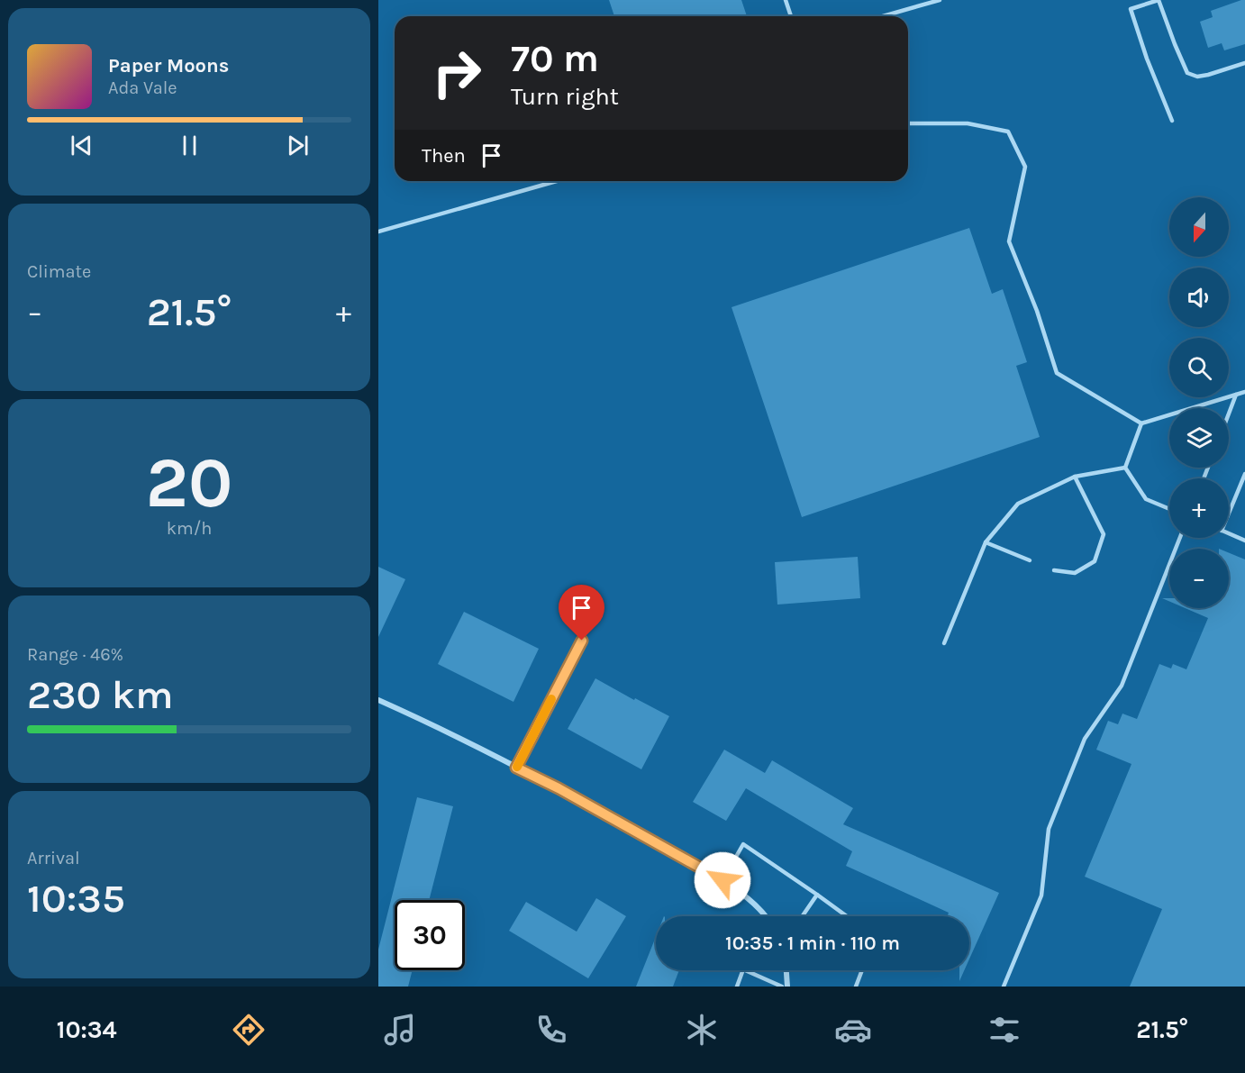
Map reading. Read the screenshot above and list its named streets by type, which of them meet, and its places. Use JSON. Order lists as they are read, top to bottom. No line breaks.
{"north":"bottom","page":{"turn":["70 m","Turn right"],"song":["Paper Moons","Ada Vale"],"then":"Then","map_buttons":["+","−"],"tile":["Climate",["20","km/h"],["Range · 46%","230 km"],["Arrival","10:35"]],"heat":["−","21.5°","+"],"limit":"30","trip":"10:35 · 1 min · 110 m","tabs":["10:34","21.5°"]}}
